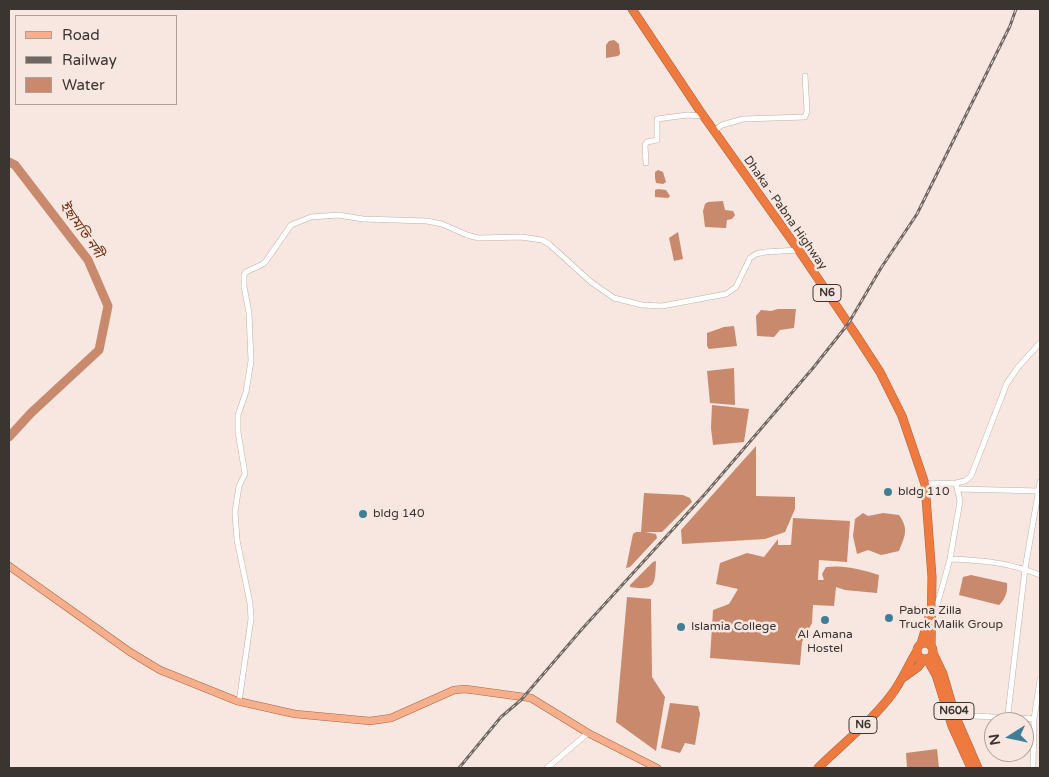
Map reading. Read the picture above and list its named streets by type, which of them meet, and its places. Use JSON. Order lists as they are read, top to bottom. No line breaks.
{"streets":{"highway":["Dhaka - Pabna Highway","N6","N604"]},"crossings":[["Dhaka - Pabna Highway","N6"],["Dhaka - Pabna Highway","N604"]],"water":["ইছামতি নদী"],"places":["bldg 110","bldg 140","Pabna Zilla Truck Malik Group","Al Amana Hostel","Islamia College"],"legend":["Road","Railway","Water"],"north":"left"}
